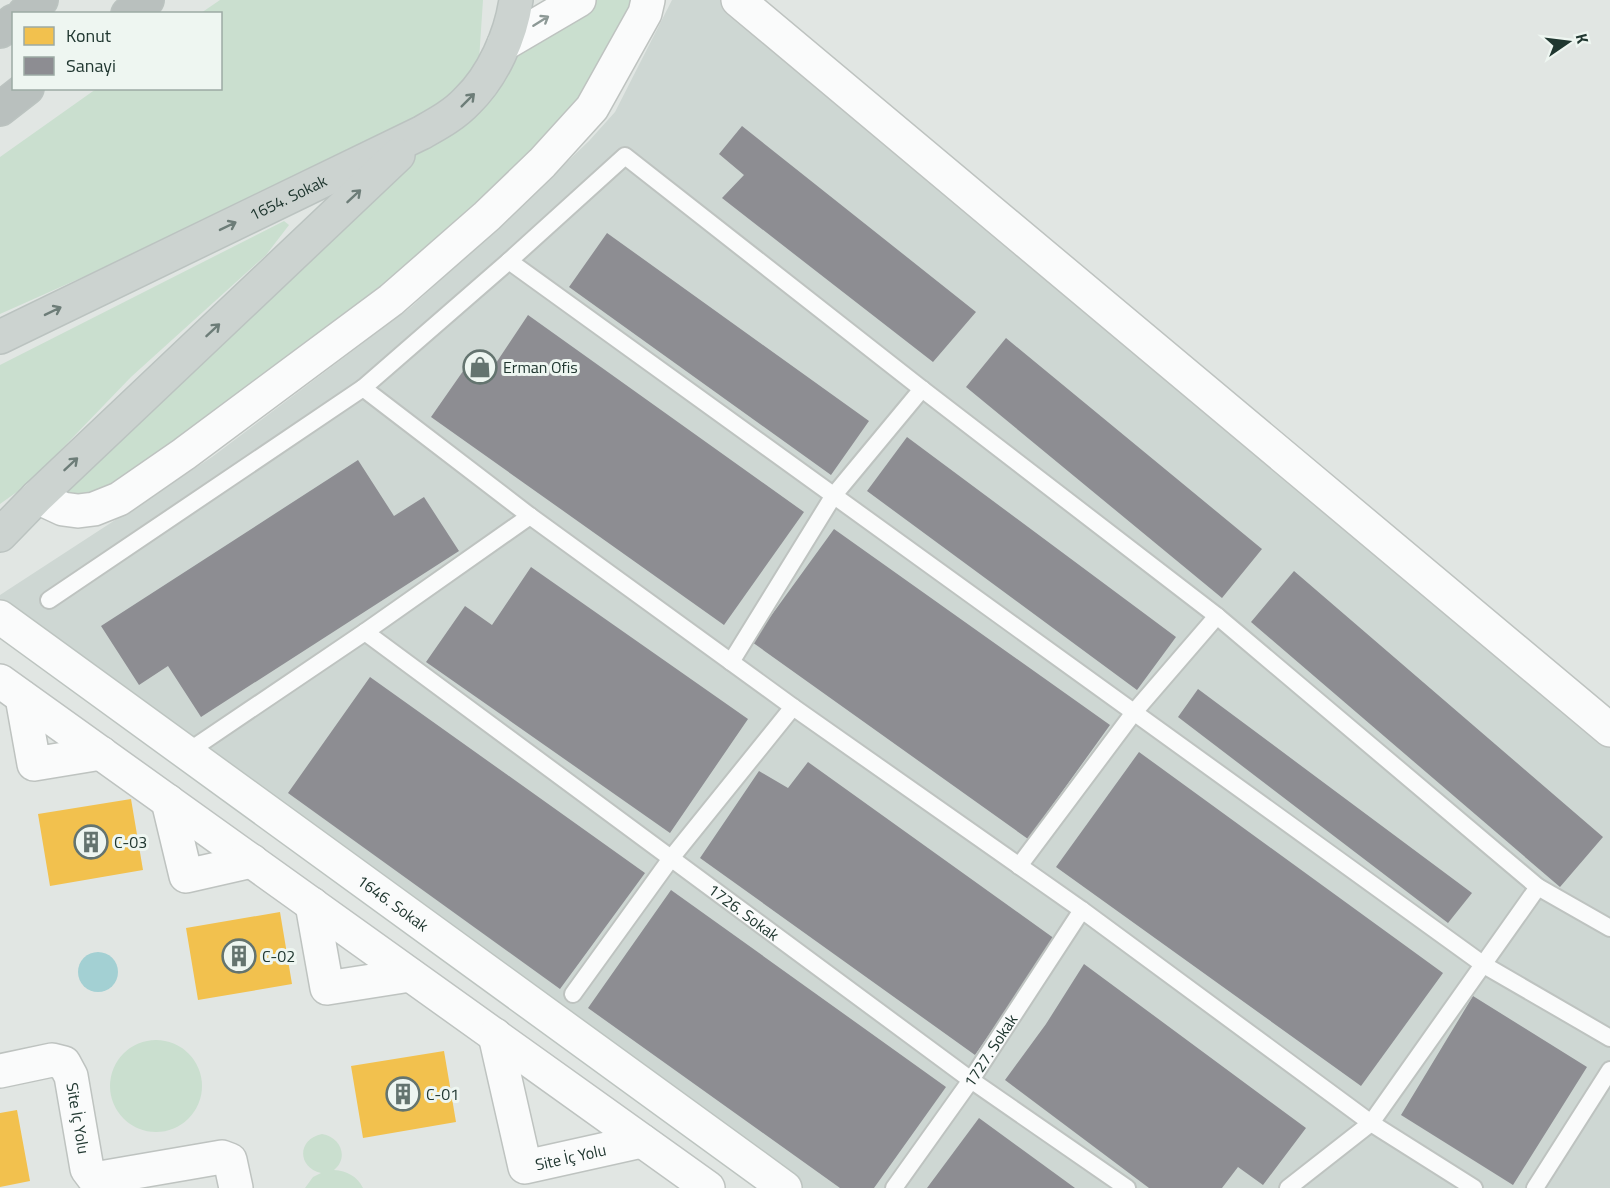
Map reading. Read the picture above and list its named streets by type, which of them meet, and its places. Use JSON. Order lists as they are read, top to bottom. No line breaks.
{"streets":{"main road":["1654. Sokak"],"street":["1646. Sokak","Site İç Yolu"],"lane":["1726. Sokak","1727. Sokak"]},"crossings":[["1726. Sokak","1727. Sokak"]],"places":{"shop":["Erman Ofis"],"building":["C-03","C-02","C-01"]},"legend":["Konut","Sanayi"],"north":"right"}
